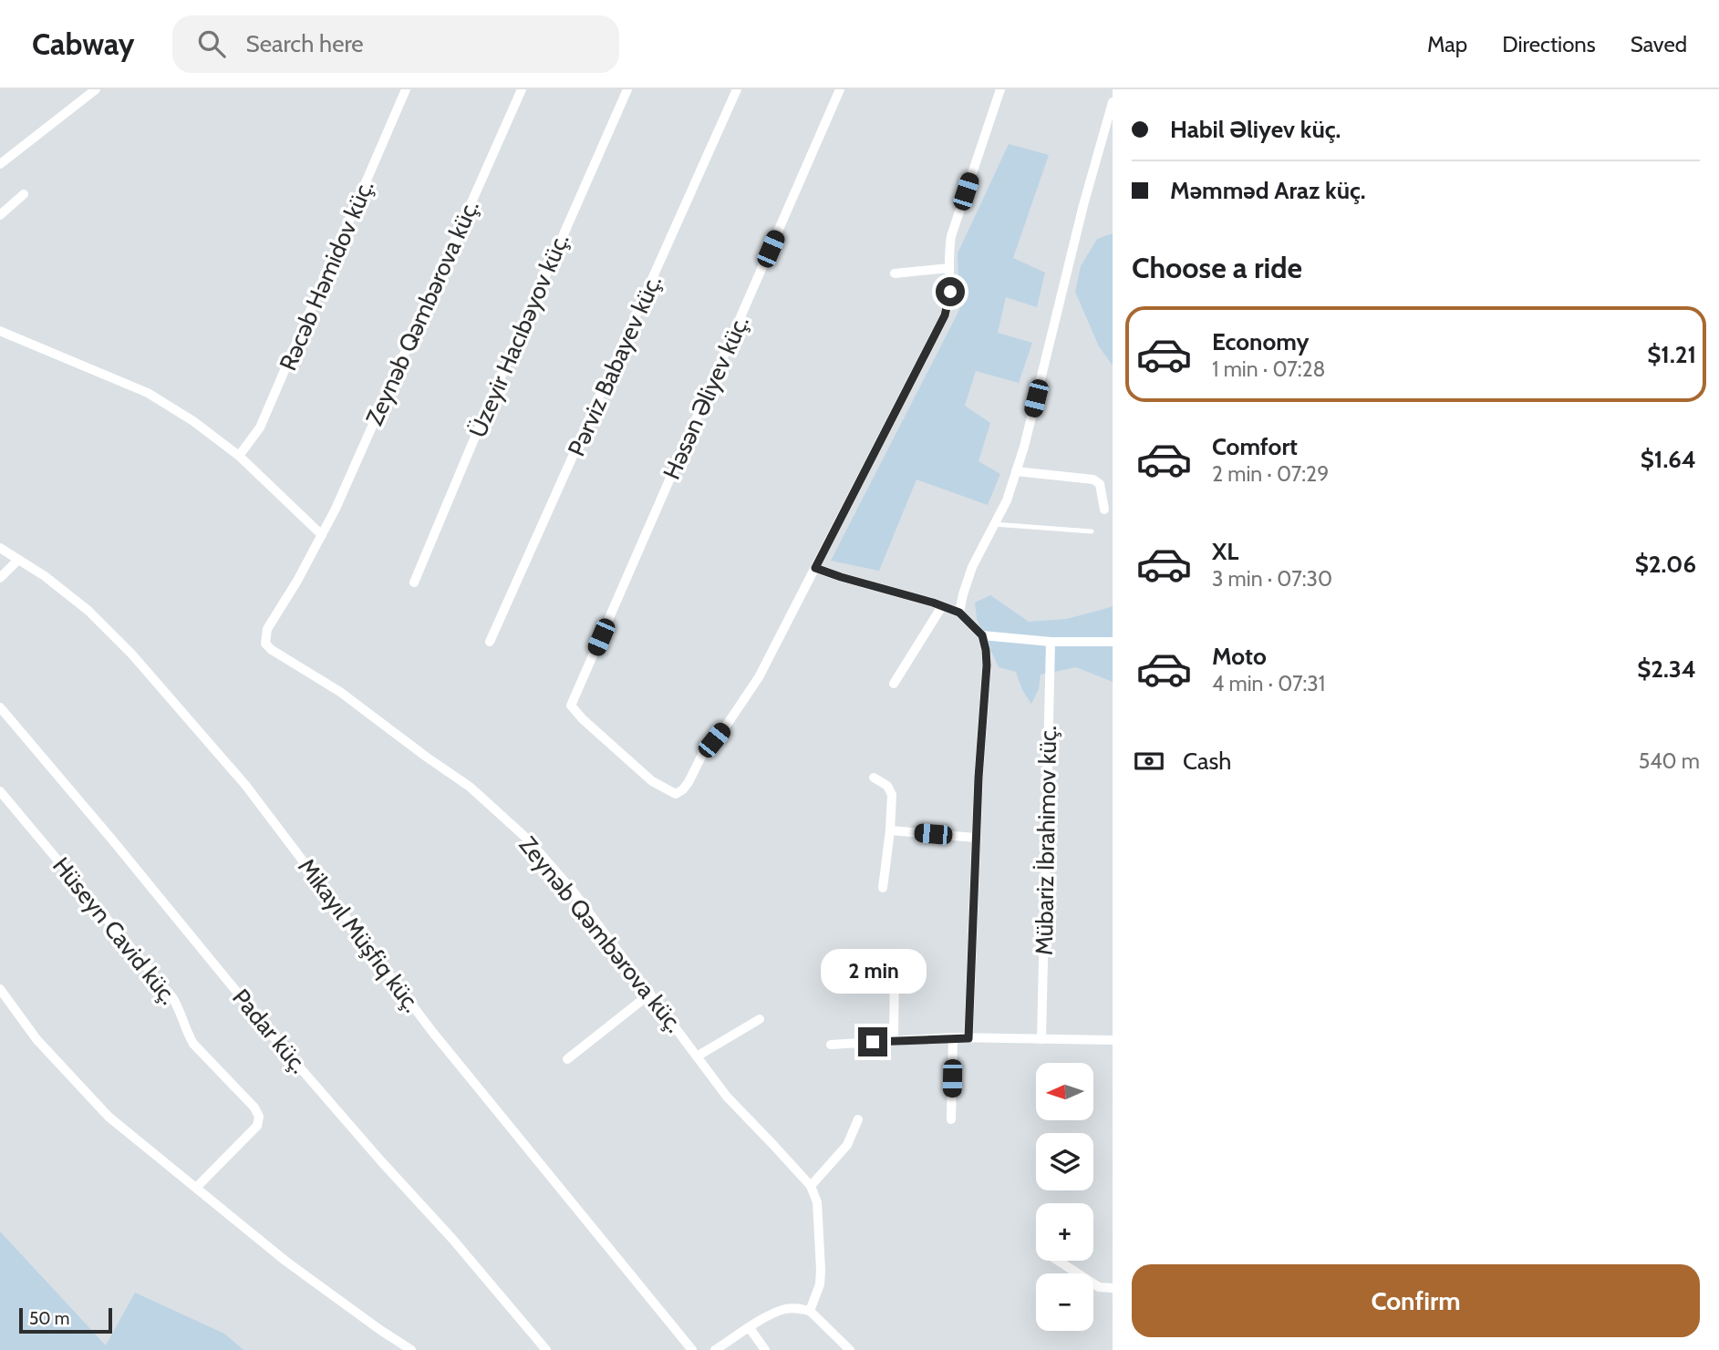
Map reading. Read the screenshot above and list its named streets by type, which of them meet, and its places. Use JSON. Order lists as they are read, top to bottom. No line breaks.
{"streets":{"street":["Rəcəb Həmidov küç.","Zeynəb Qəmbərova küç.","Üzeyir Hacıbəyov küç.","Pərviz Babayev küç.","Həsən Əliyev küç.","Mübariz İbrahimov küç.","Hüseyn Cavid küç.","Mikayıl Müşfiq küç.","Padar küç."]},"scale_bar":"50 m","north":"left","page":{"header":"Cabway","search":"Search here","nav":["Map","Directions","Saved"],"banner":["Habil Əliyev küç.","Məmməd Araz küç."],"heading":"Choose a ride","list":[{"name":"Economy","note":"1 min · 07:28","value":"$1.21"},{"name":"Comfort","note":"2 min · 07:29","value":"$1.64"},{"name":"XL","note":"3 min · 07:30","value":"$2.06"},{"name":"Moto","note":"4 min · 07:31","value":"$2.34"}],"pay":["Cash","540 m"],"bubble":"2 min","map_buttons":["+","−"],"buttons":"Confirm","scale":"50 m"}}
